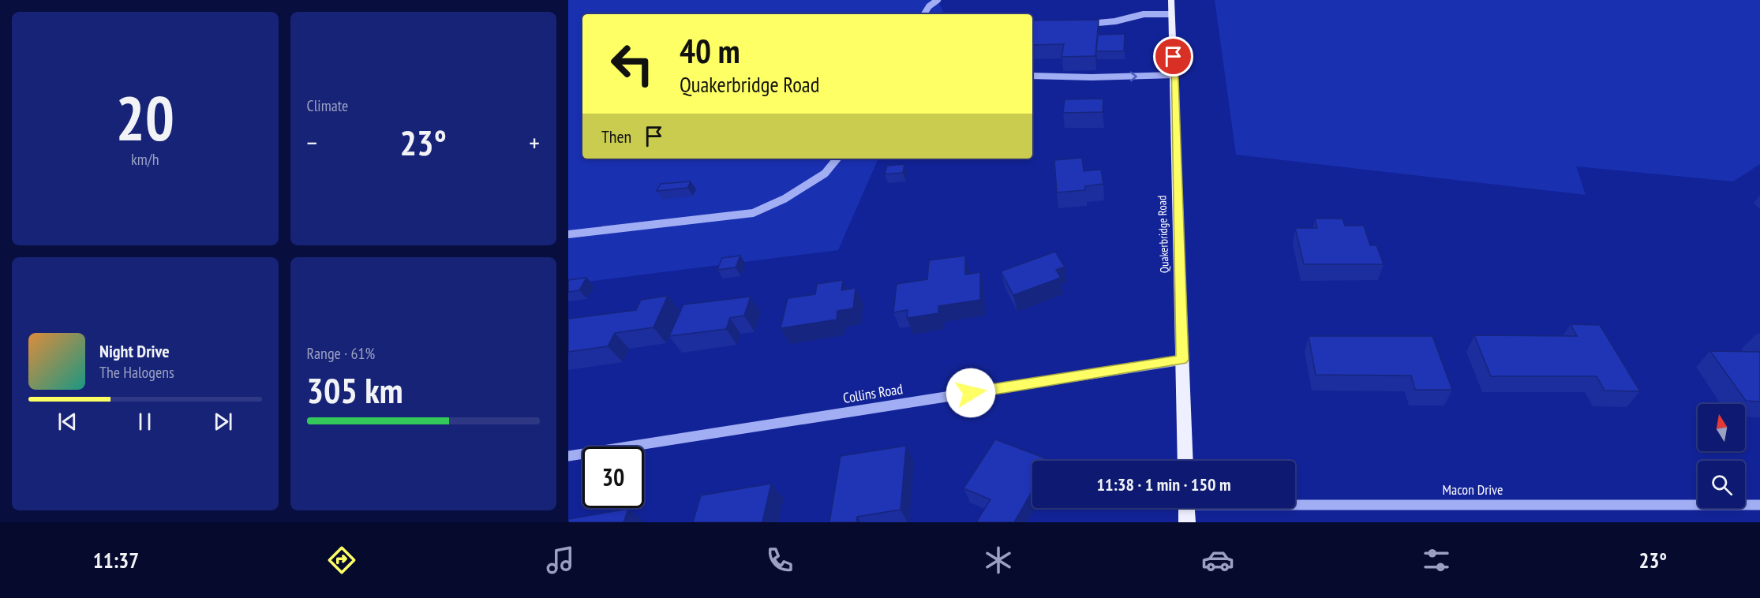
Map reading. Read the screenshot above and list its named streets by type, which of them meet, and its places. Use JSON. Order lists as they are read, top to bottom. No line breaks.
{"streets":{"main road":["Quakerbridge Road"],"street":["Collins Road","Macon Drive"]},"crossings":[["Quakerbridge Road","Collins Road"]],"north":"top","page":{"tile":[["20","km/h"],"Climate",["Range · 61%","305 km"]],"turn":["40 m","Quakerbridge Road"],"then":"Then","heat":["−","23°","+"],"song":["Night Drive","The Halogens"],"limit":"30","trip":"11:38 · 1 min · 150 m","tabs":["11:37","23°"]}}
